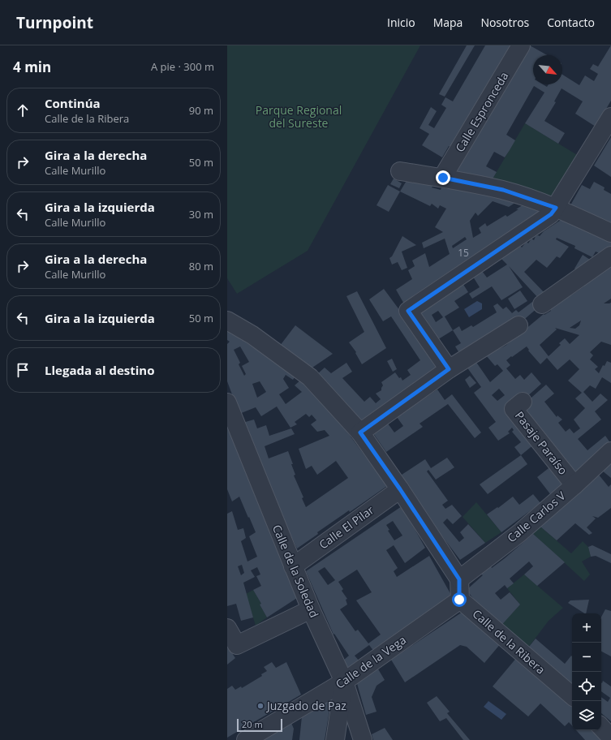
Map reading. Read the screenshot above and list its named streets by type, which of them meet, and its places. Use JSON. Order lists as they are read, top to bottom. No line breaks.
{"streets":{"street":["Calle Espronceda","Pasaje Paraíso","Calle Carlos V","Calle El Pilar","Calle de la Soledad","Calle de la Ribera","Calle de la Vega"]},"crossings":[["Pasaje Paraíso","Calle Carlos V"],["Calle El Pilar","Calle de la Soledad"],["Calle de la Soledad","Calle de la Vega"],["Calle de la Ribera","Calle de la Vega"]],"parks":["Parque Regional del Sureste"],"places":["Juzgado de Paz"],"house_numbers":["15"],"scale_bar":"20 m","north":"bottom right","page":{"header":"Turnpoint","nav":["Inicio","Mapa","Nosotros","Contacto"],"heading":["4 min","A pie · 300 m"],"list":[["Continúa","Calle de la Ribera","90 m"],["Gira a la derecha","Calle Murillo","50 m"],["Gira a la izquierda","Calle Murillo","30 m"],["Gira a la derecha","Calle Murillo","80 m"],["Gira a la izquierda","50 m"],"Llegada al destino"],"map_buttons":["+","−"],"scale":"20 m"}}
